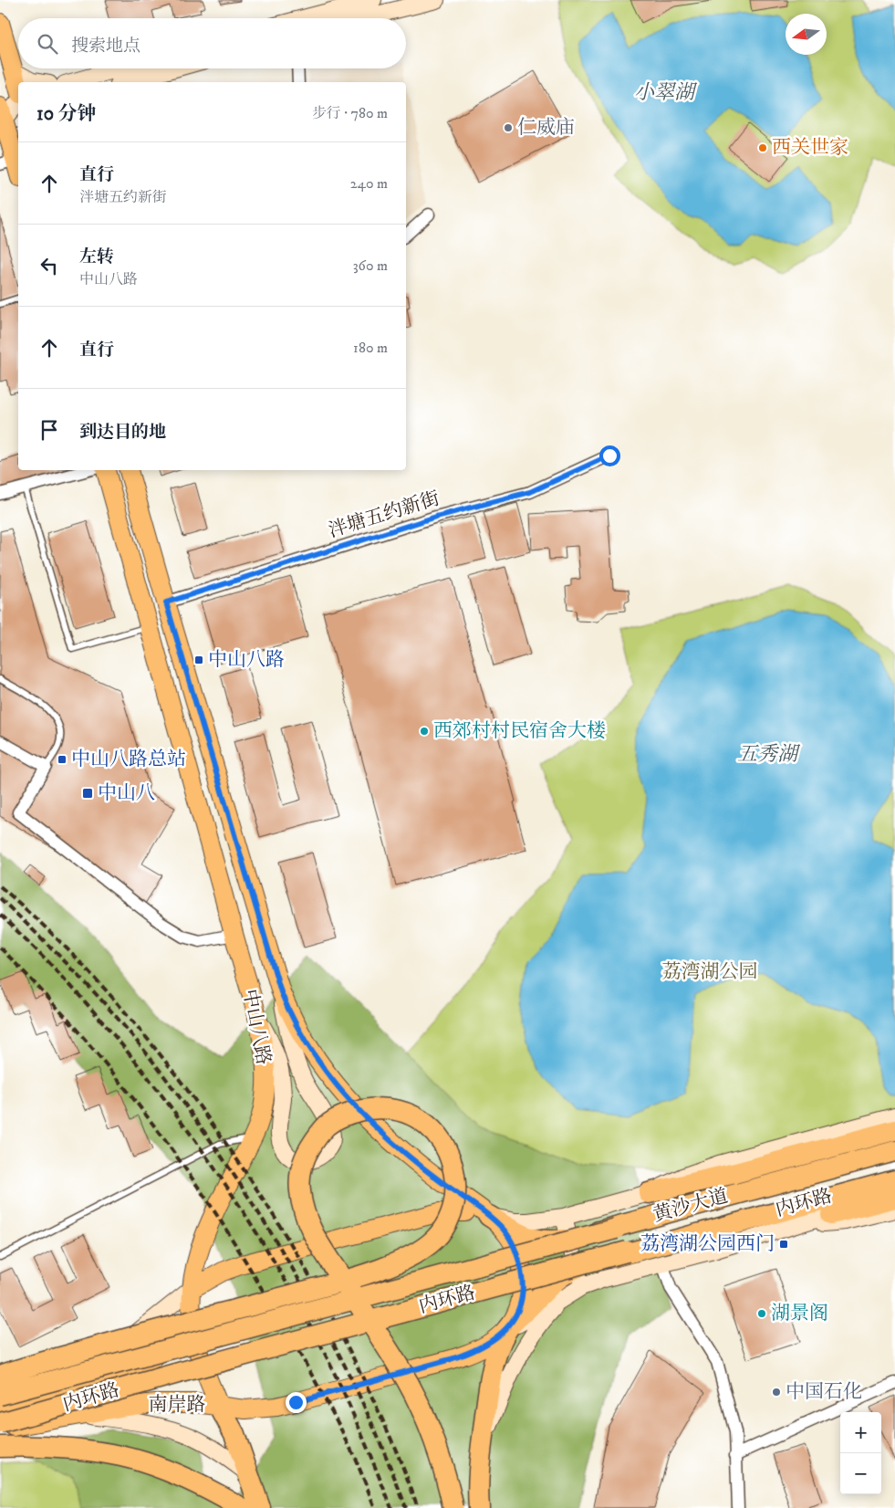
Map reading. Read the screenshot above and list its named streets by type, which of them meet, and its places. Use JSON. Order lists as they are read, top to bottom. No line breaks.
{"streets":{"highway":["内环路","黄沙大道"],"main road":["中山八路","南岸路"],"street":["泮塘五约新街"]},"crossings":[["泮塘五约新街","中山八路"],["中山八路","黄沙大道"],["中山八路","南岸路"],["内环路","黄沙大道"],["黄沙大道","南岸路"]],"water":["小翠湖","五秀湖"],"parks":["荔湾湖公园"],"places":{"other":["仁威庙","西关世家","西郊村村民宿舍大楼","湖景阁","中国石化"],"transit":["中山八路","中山八路总站","中山八","荔湾湖公园西门"]},"north":"left","page":{"search":"搜索地点","heading":["10 分钟","步行 · 780 m"],"list":[["直行","泮塘五约新街","240 m"],["左转","中山八路","360 m"],["直行","180 m"],"到达目的地"],"map_buttons":["+","−"]}}
